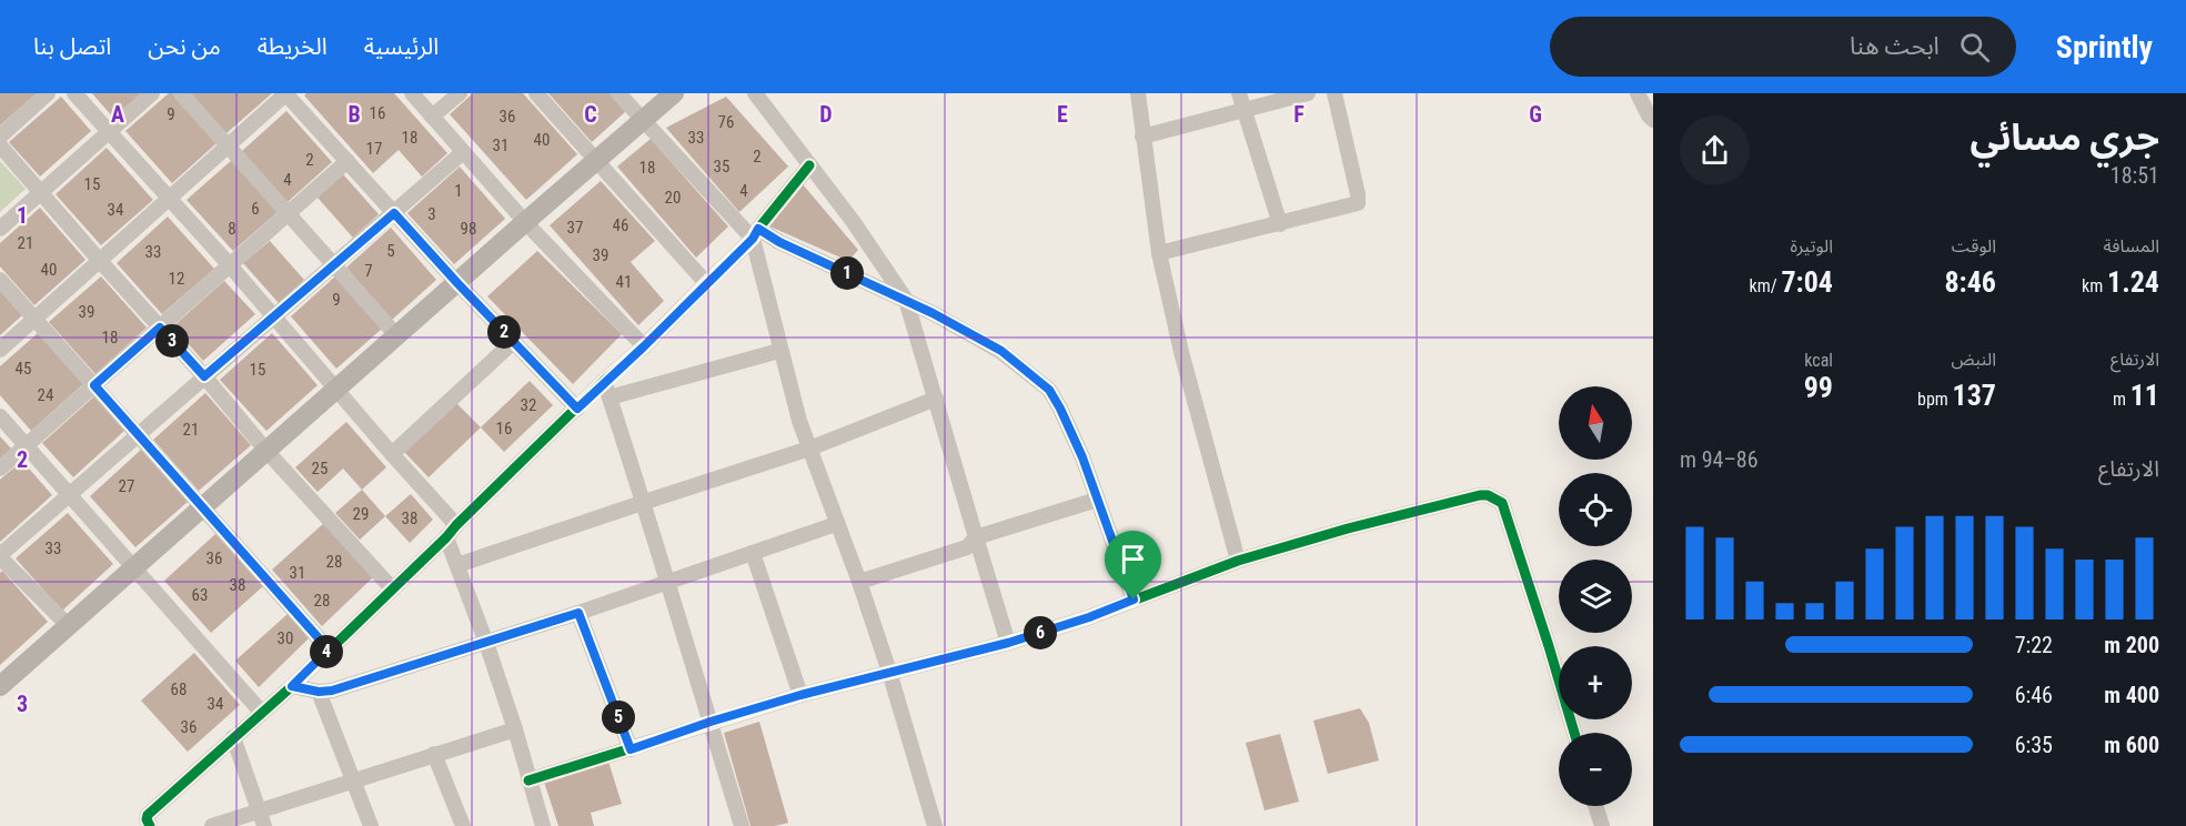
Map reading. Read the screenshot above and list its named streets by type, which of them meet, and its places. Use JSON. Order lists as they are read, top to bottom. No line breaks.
{"house_numbers":["16","9","36","76","18","33","40","31","17","2","2","35","18","4","15","1","4","20","6","34","3","46","37","8","98","21","5","33","39","40","7","12","41","9","39","18","45","15","24","32","16","21","25","27","29","38","33","36","28","31","38","63","28","30","68","34","36"],"north":"top","page":{"header":"Sprintly","search":"ابحث هنا","nav":["الرئيسية","الخريطة","من نحن","اتصل بنا"],"heading":["جري مسائي","18:51"],"stats":[["المسافة","1.24 km"],["الوقت","8:46"],["الوتيرة","7:04 /km"],["الارتفاع","11 m"],["النبض","137 bpm"],["kcal","99"]],"pins":["1","2","3","6","4","5"],"map_buttons":["+","−"],"chart":["الارتفاع","86–94 m"],"list":[{"name":"200 m","note":"7:22"},{"name":"400 m","note":"6:46"},{"name":"600 m","note":"6:35"}]},"grid":{"columns":["A","B","C","D","E","F","G"],"rows":["1","2","3"]}}
